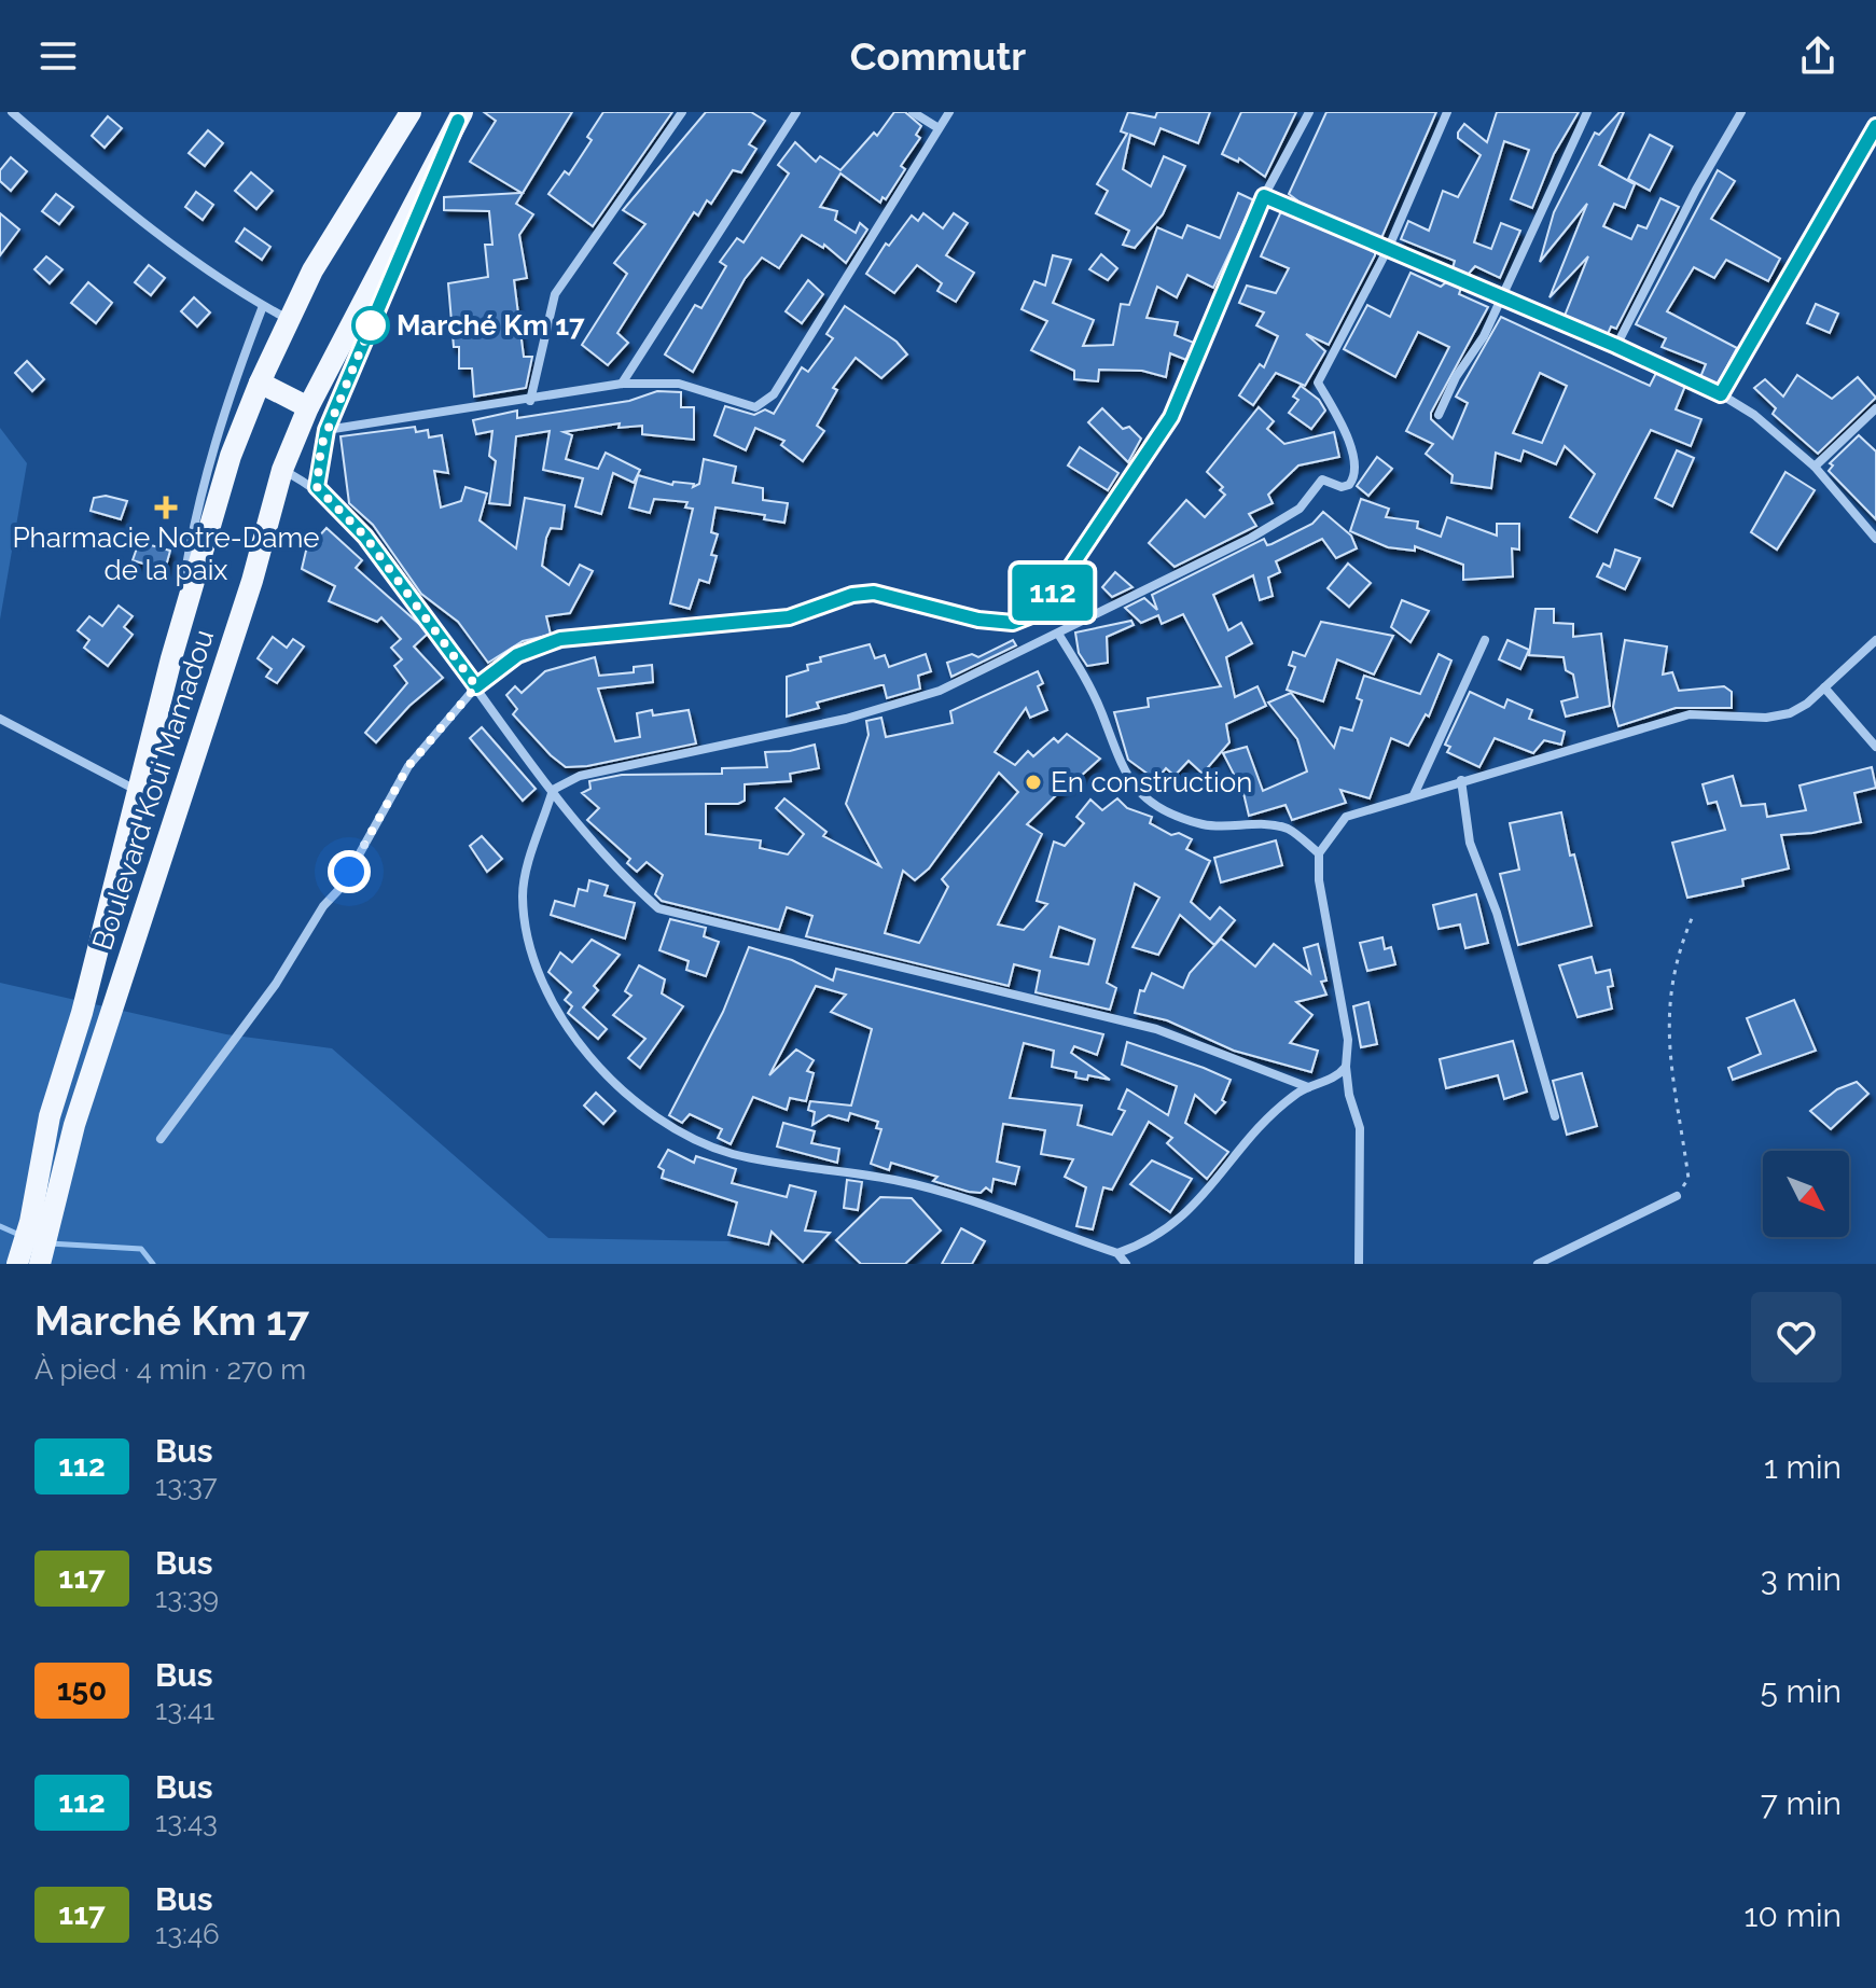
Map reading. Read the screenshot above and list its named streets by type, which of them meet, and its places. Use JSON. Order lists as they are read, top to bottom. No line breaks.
{"streets":{"main road":["Boulevard Koui Mamadou"]},"places":{"other":["Marché Km 17","En construction"],"health":["Pharmacie Notre-Dame de la paix"]},"lines":["bus line 112"],"north":"bottom right","page":{"header":"Commutr","on_map":"112","heading":["Marché Km 17","À pied · 4 min · 270 m"],"list":[{"mark":"112","name":"Bus","note":"13:37","value":"1 min"},{"mark":"117","name":"Bus","note":"13:39","value":"3 min"},{"mark":"150","name":"Bus","note":"13:41","value":"5 min"},{"mark":"112","name":"Bus","note":"13:43","value":"7 min"},{"mark":"117","name":"Bus","note":"13:46","value":"10 min"}]}}
